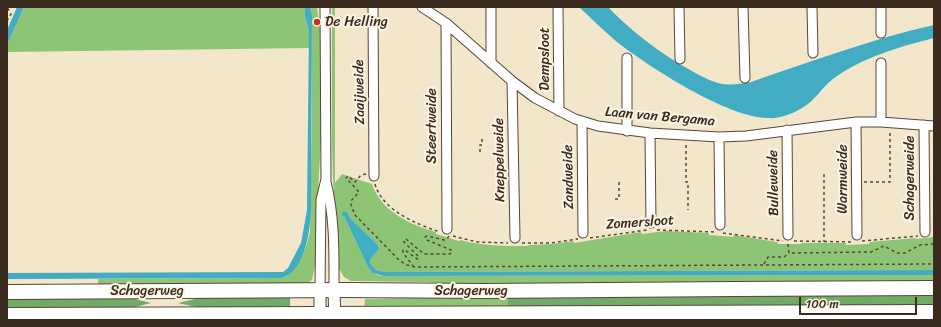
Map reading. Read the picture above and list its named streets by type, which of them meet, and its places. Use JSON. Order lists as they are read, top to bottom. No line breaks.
{"streets":{"main road":["Schagerweg"],"street":["Dempsloot","Zaaijweide","Laan van Bergama","Steertweide","Kneppelweide","Zandweide","Schagerweide","Warmweide","Bulleweide"],"path":["Zomersloot"]},"crossings":[["Dempsloot","Laan van Bergama"],["Zaaijweide","Zomersloot"],["Laan van Bergama","Steertweide"],["Laan van Bergama","Kneppelweide"],["Laan van Bergama","Zandweide"],["Laan van Bergama","Schagerweide"],["Laan van Bergama","Warmweide"],["Laan van Bergama","Bulleweide"],["Steertweide","Zomersloot"],["Kneppelweide","Zomersloot"],["Schagerweide","Zomersloot"],["Bulleweide","Zomersloot"]],"places":["De Helling"],"scale_bar":"100 m"}
